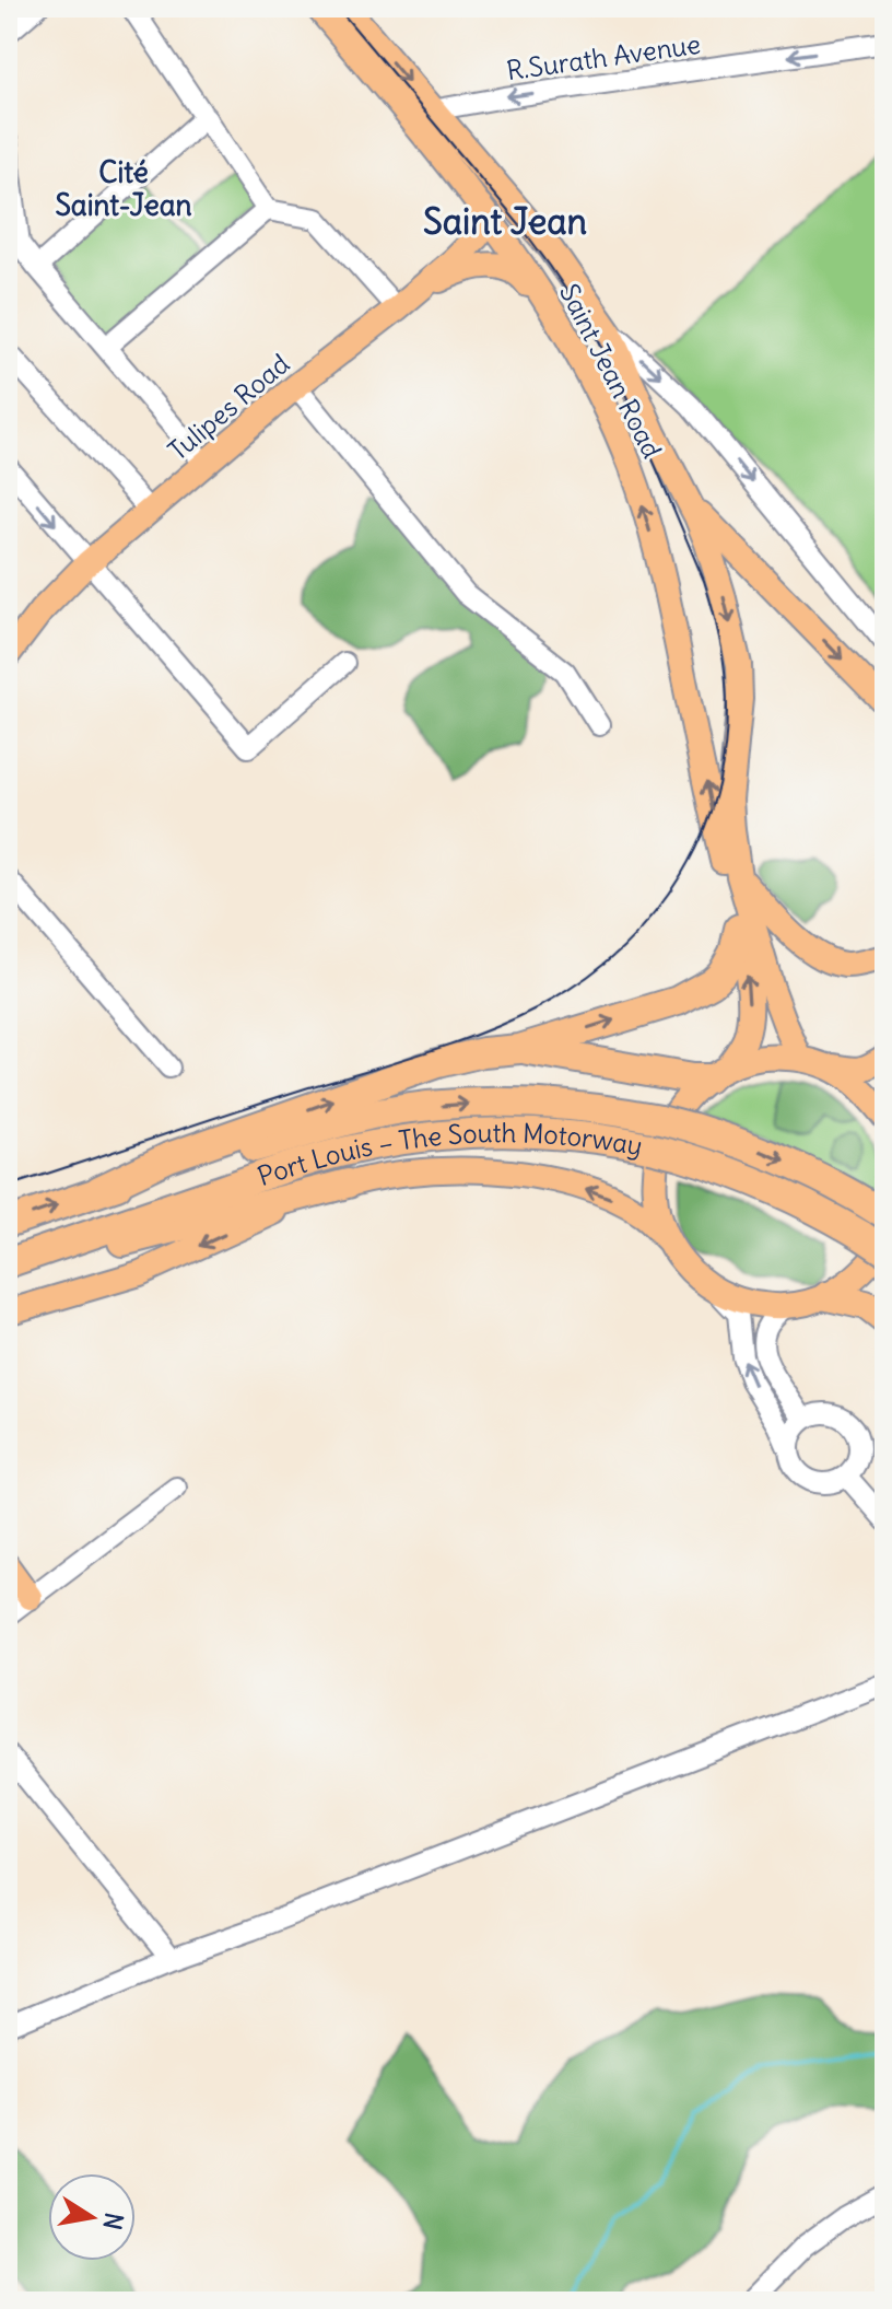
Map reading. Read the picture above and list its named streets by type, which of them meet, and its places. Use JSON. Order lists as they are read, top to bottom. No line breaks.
{"streets":{"highway":["Port Louis – The South Motorway"],"main road":["Saint Jean Road","Tulipes Road"],"street":["R.Surath Avenue"]},"crossings":[["R.Surath Avenue","Saint Jean Road"],["Saint Jean Road","Tulipes Road"]],"one_way":["R.Surath Avenue"],"districts":["Cité Saint-Jean","Saint Jean"],"north":"right"}
